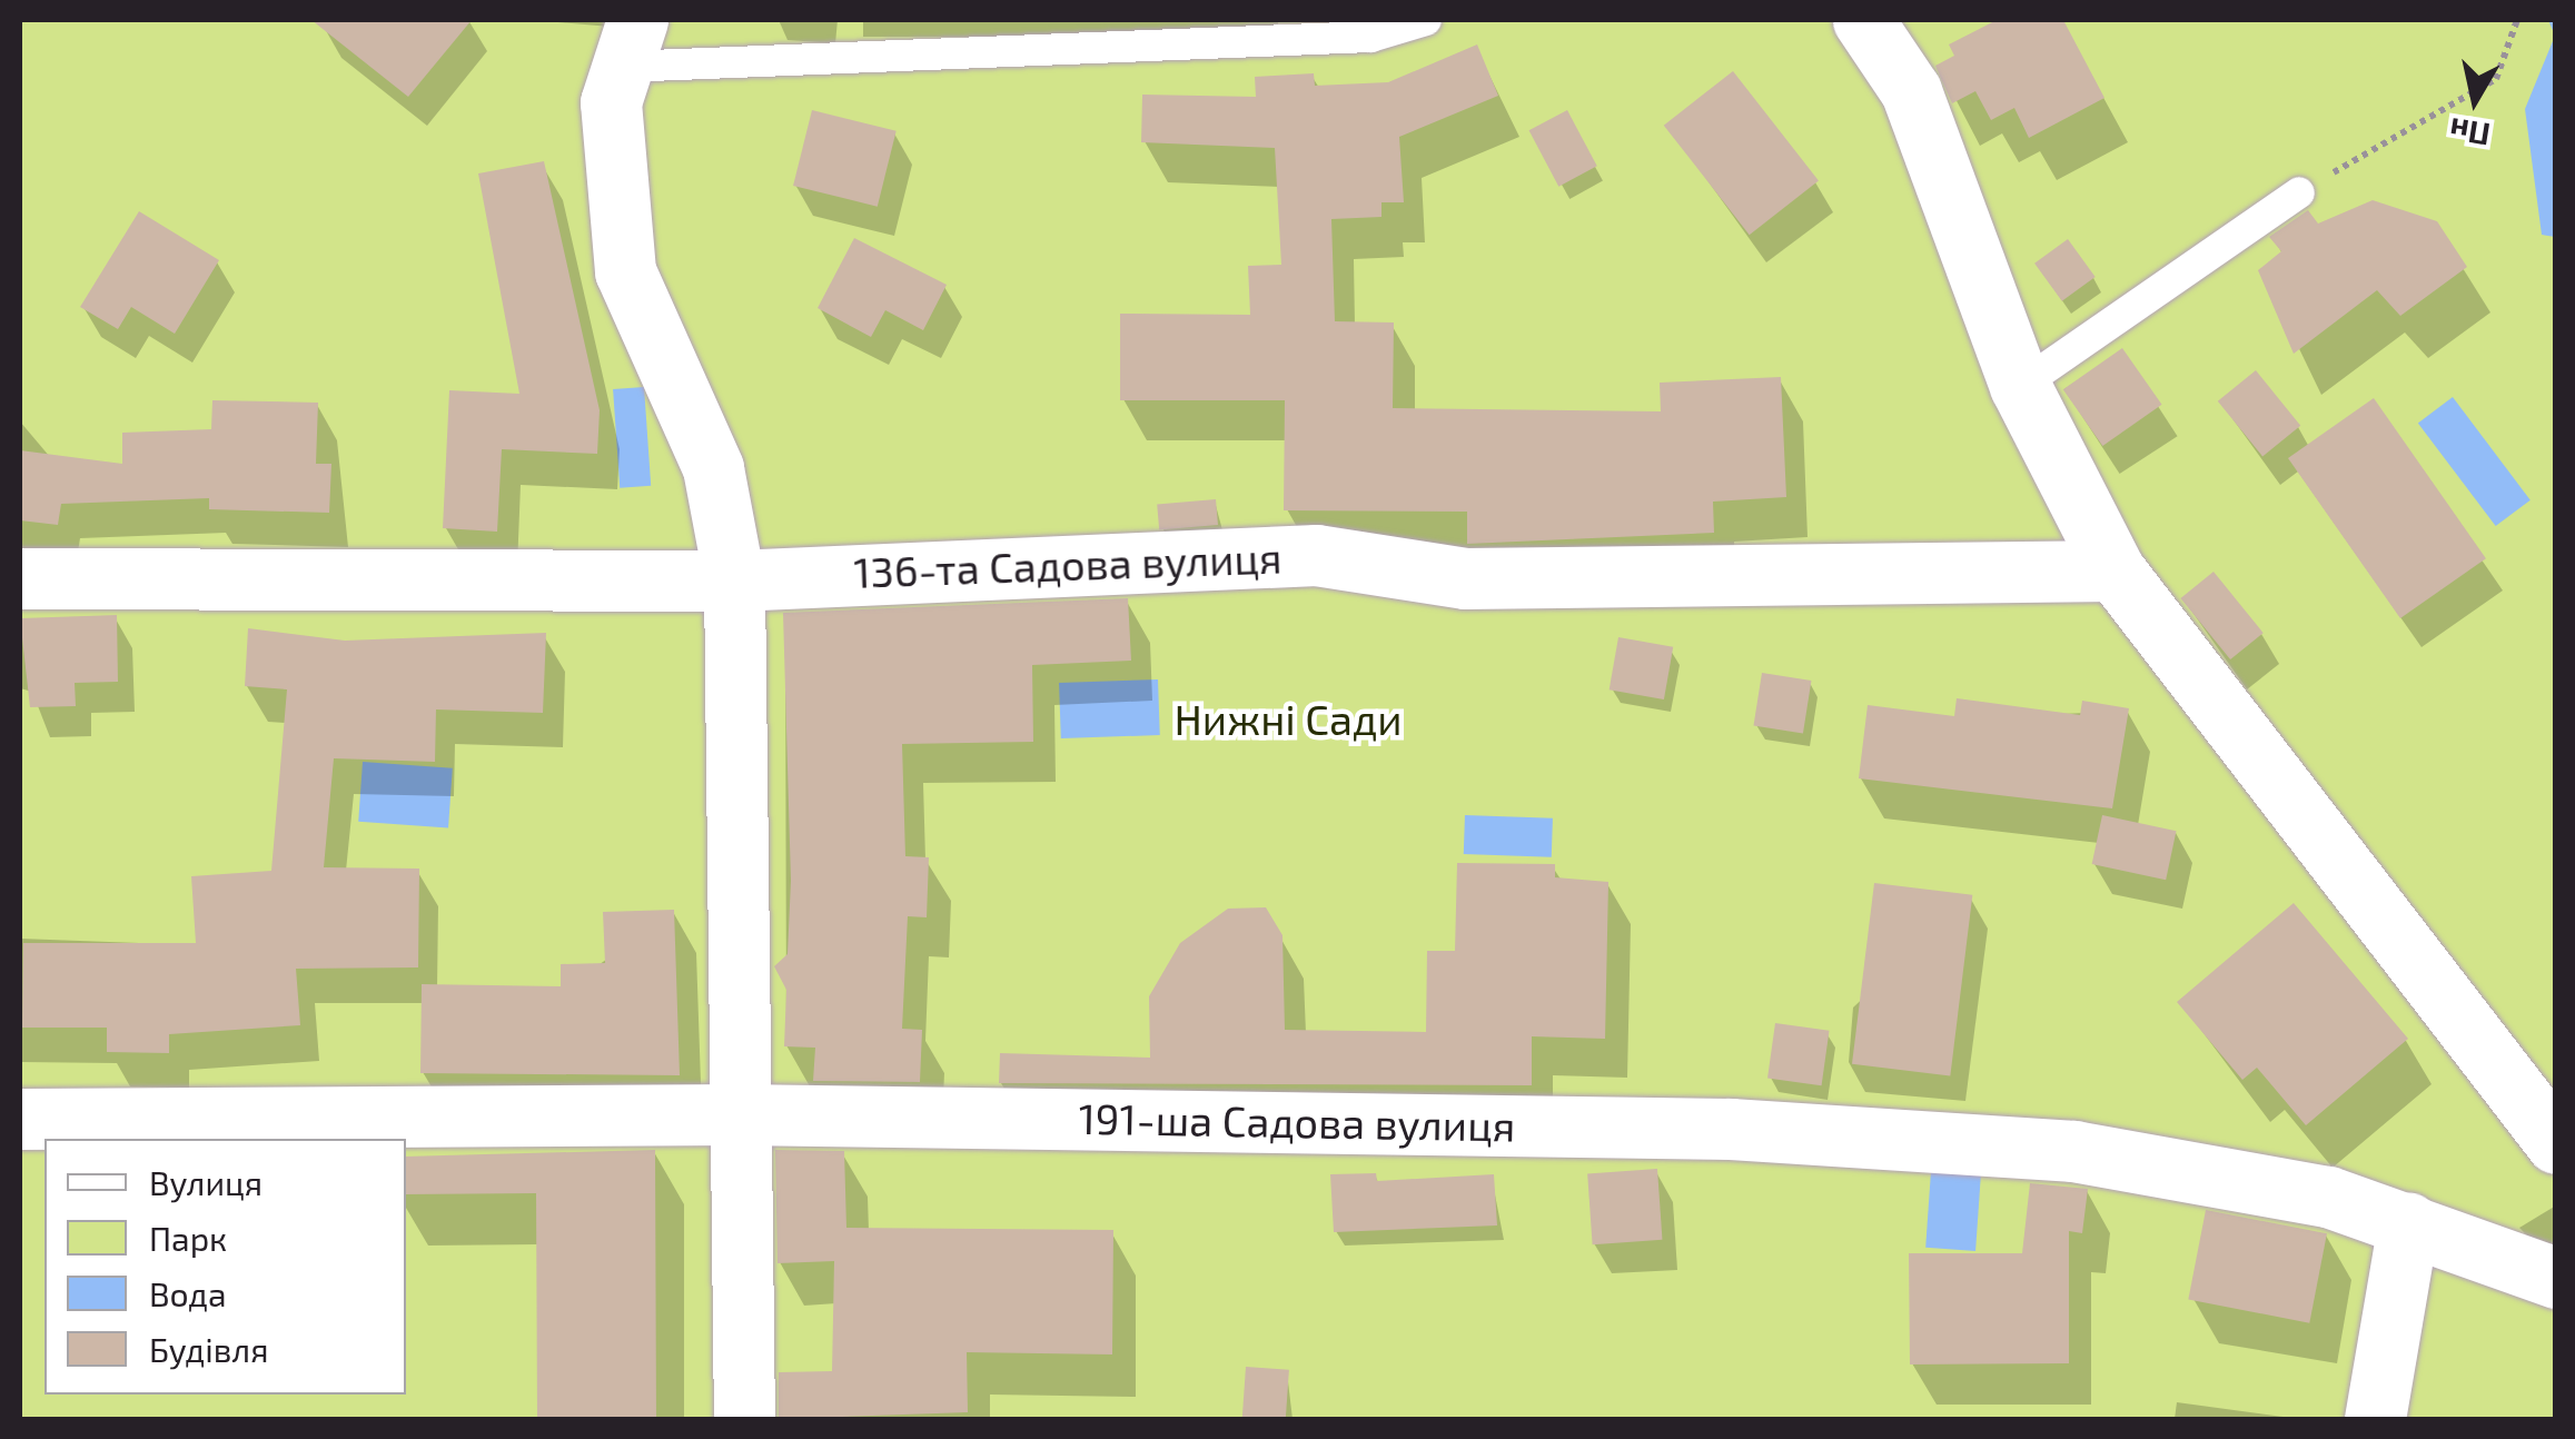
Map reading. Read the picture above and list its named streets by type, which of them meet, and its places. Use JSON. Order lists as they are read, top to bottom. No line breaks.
{"streets":{"street":["136-та Садова вулиця","191-ша Садова вулиця"]},"parks":["Нижні Сади"],"legend":["Вулиця","Парк","Вода","Будівля"],"north":"bottom"}
